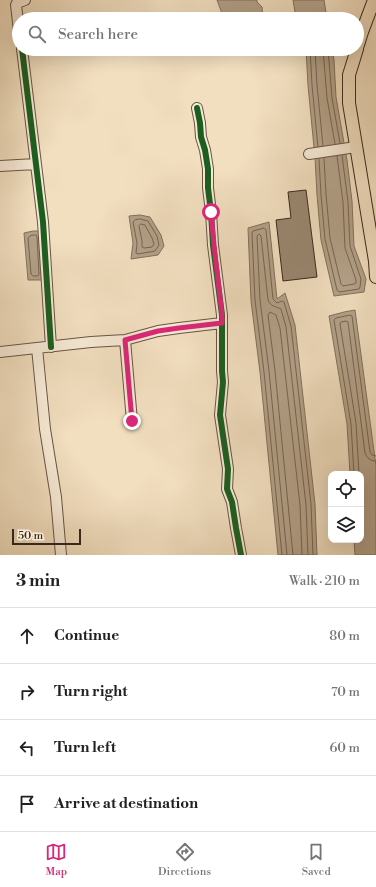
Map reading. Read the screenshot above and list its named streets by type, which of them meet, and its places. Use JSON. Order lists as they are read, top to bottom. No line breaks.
{"scale_bar":"50 m","page":{"search":"Search here","scale":"50 m","heading":["3 min","Walk · 210 m"],"list":[["Continue","80 m"],["Turn right","70 m"],["Turn left","60 m"],"Arrive at destination"],"nav":["Map","Directions","Saved"]}}
